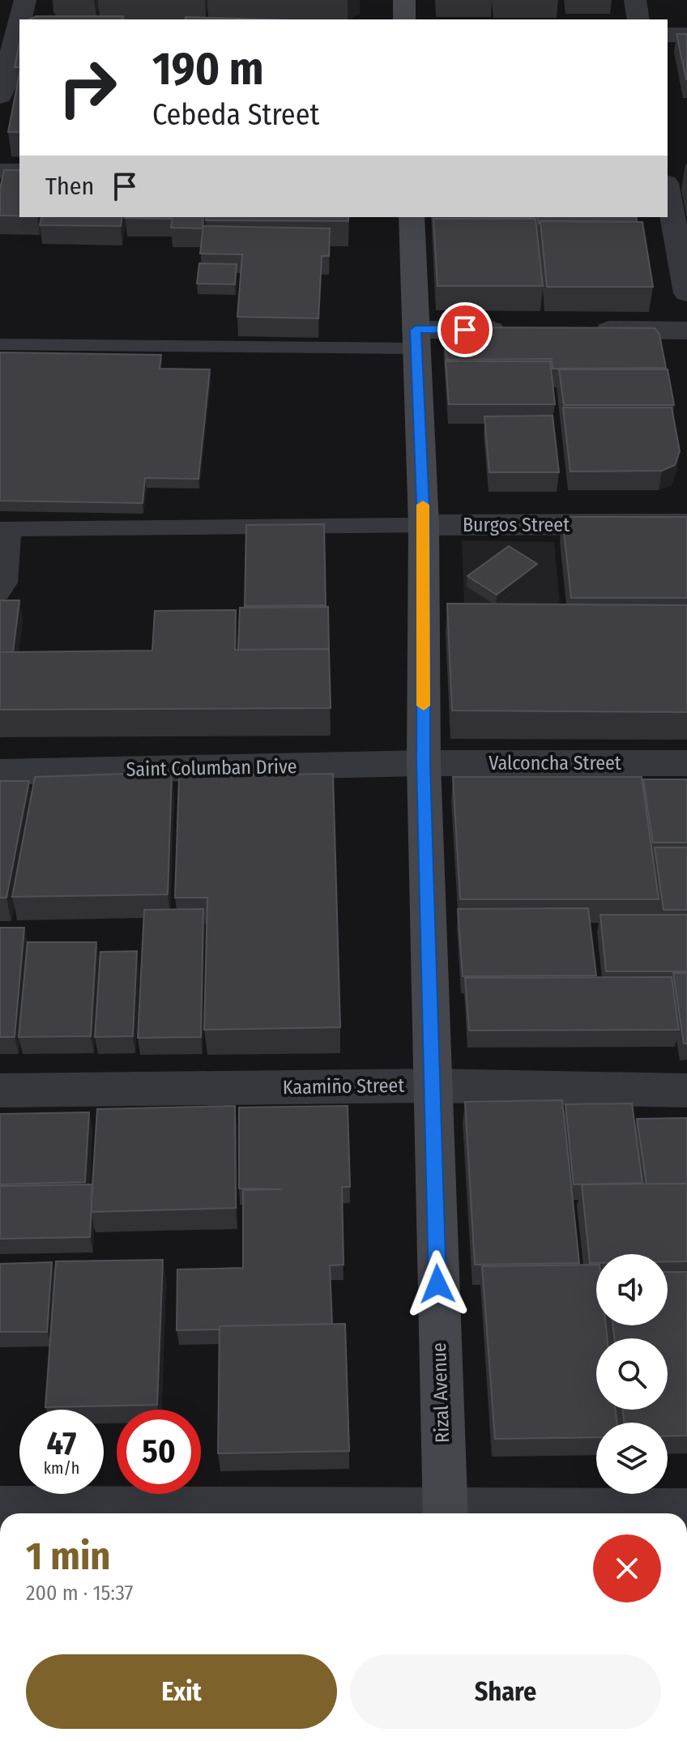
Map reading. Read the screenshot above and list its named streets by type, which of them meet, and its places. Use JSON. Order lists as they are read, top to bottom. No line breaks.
{"streets":{"main road":["Rizal Avenue"],"street":["Burgos Street","Valconcha Street","Saint Columban Drive","Kaamiño Street"]},"crossings":[["Burgos Street","Rizal Avenue"],["Valconcha Street","Saint Columban Drive"],["Valconcha Street","Rizal Avenue"],["Saint Columban Drive","Rizal Avenue"],["Kaamiño Street","Rizal Avenue"]],"page":{"turn":["190 m","Cebeda Street"],"then":"Then","speed":"47 km/h","limit":"50","heading":["1 min","200 m · 15:37"],"buttons":["Exit","Share"]}}
